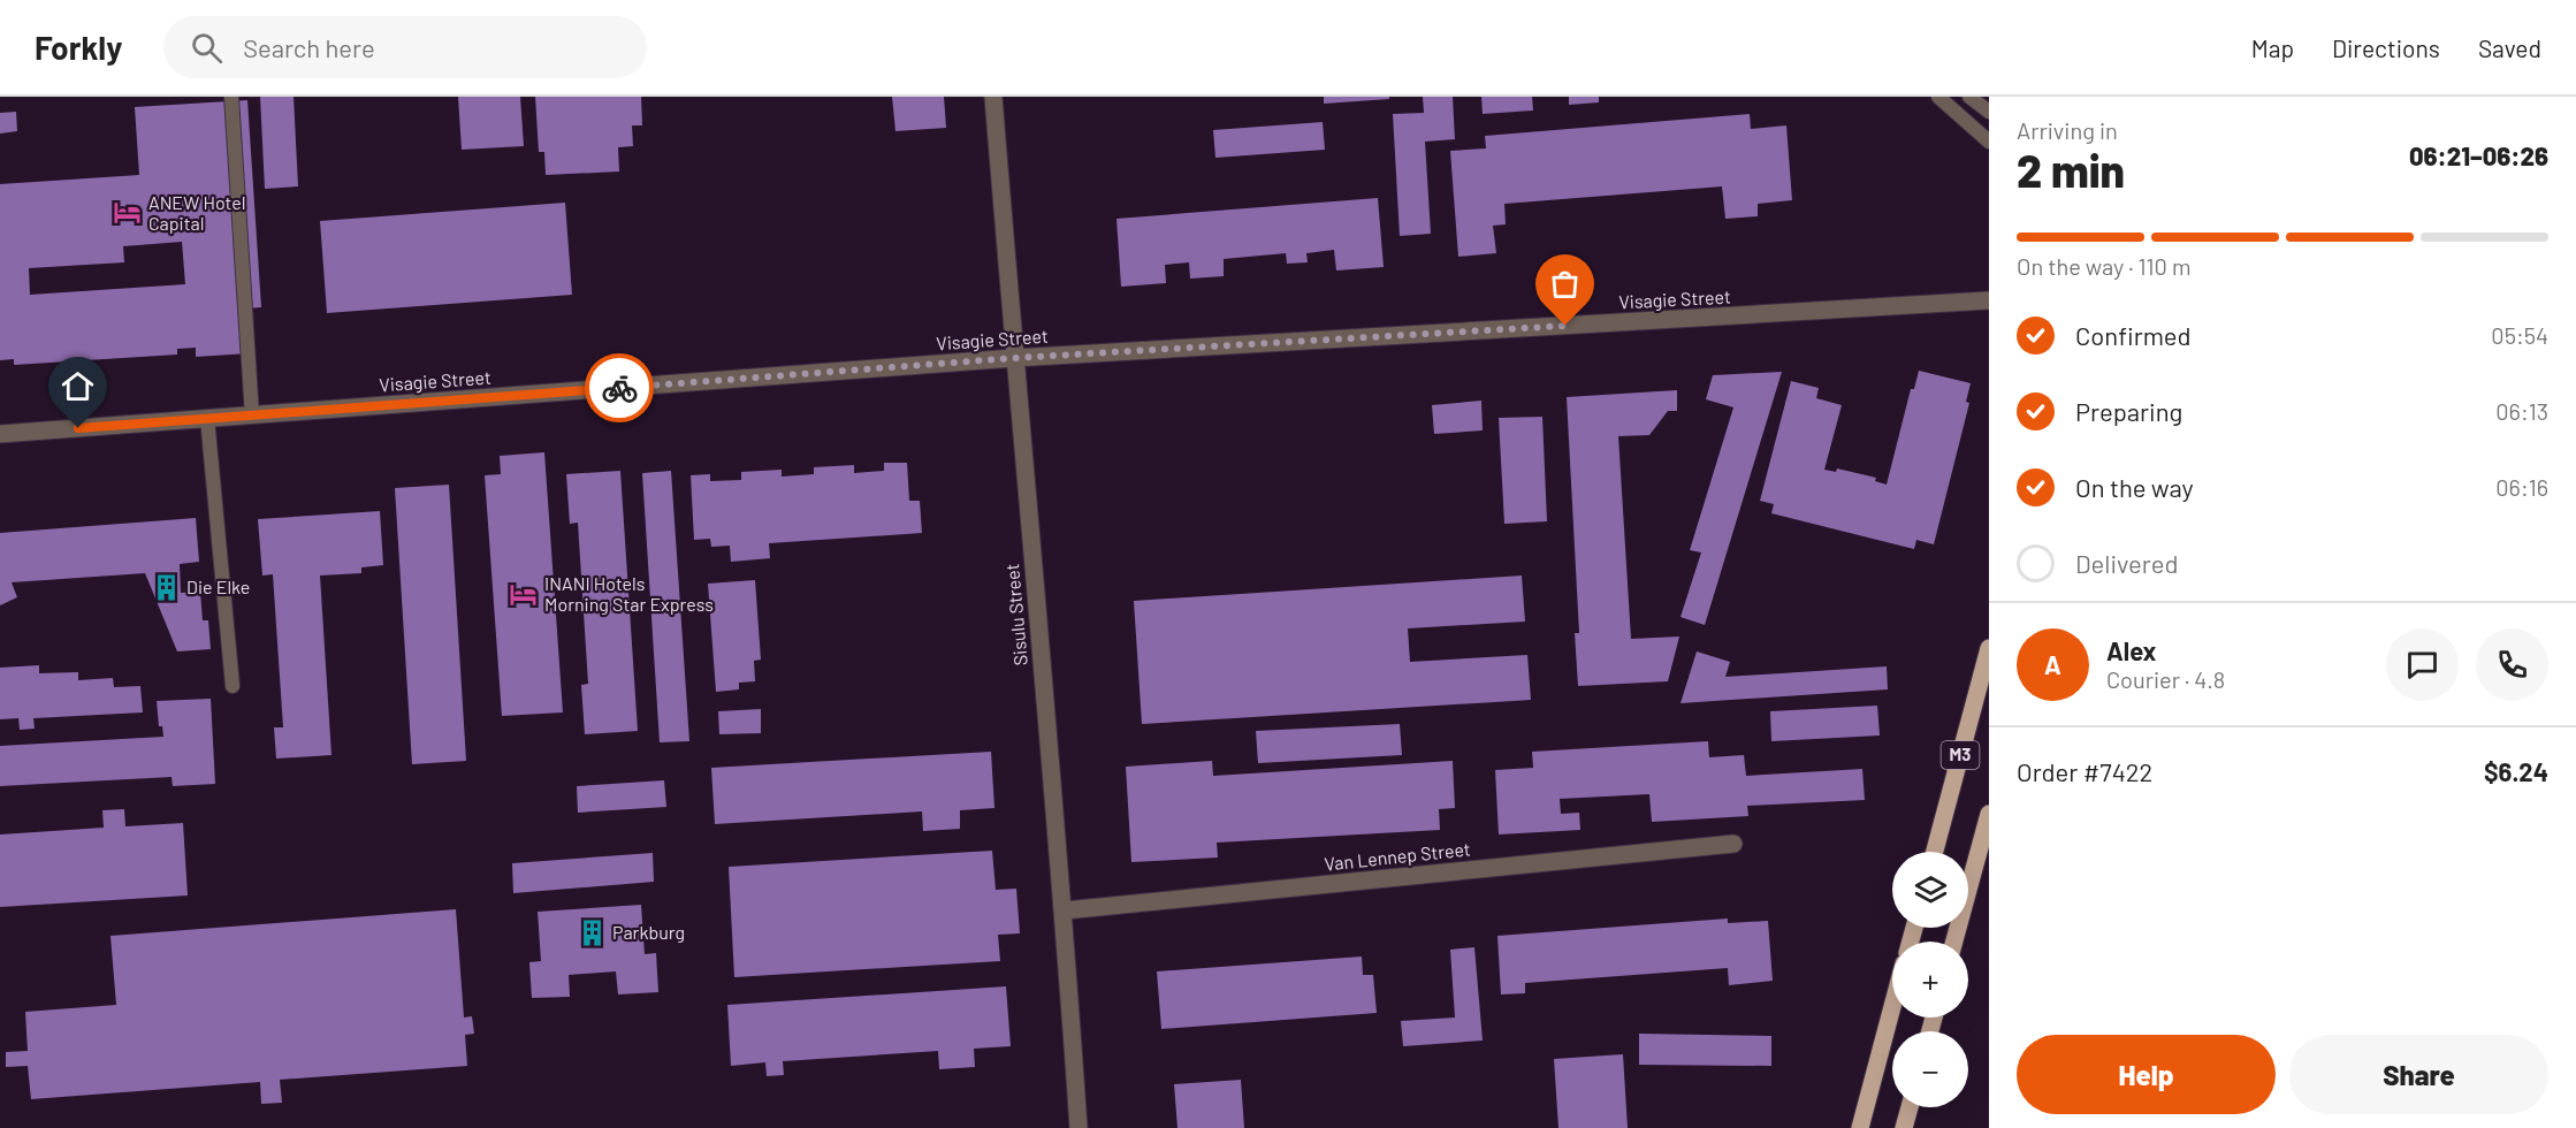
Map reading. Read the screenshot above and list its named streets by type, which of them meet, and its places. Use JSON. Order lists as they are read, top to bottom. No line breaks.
{"streets":{"main road":["M3"],"street":["Visagie Street","Sisulu Street","Van Lennep Street"]},"crossings":[["Visagie Street","Sisulu Street"],["Sisulu Street","Van Lennep Street"]],"places":{"hotel":["ANEW Hotel Capital","INANI Hotels Morning Star Express"],"building":["Die Elke","Parkburg"]},"page":{"header":"Forkly","search":"Search here","nav":["Map","Directions","Saved"],"heading":["2 min","Arriving in","06:21–06:26"],"panel":["Alex","Courier · 4.8","Order #7422","$6.24"],"bar":"On the way · 110 m","list":[["Confirmed","05:54"],["Preparing","06:13"],["On the way","06:16"],"Delivered"],"round":"A","map_buttons":["+","−"],"buttons":["Help","Share"]}}
